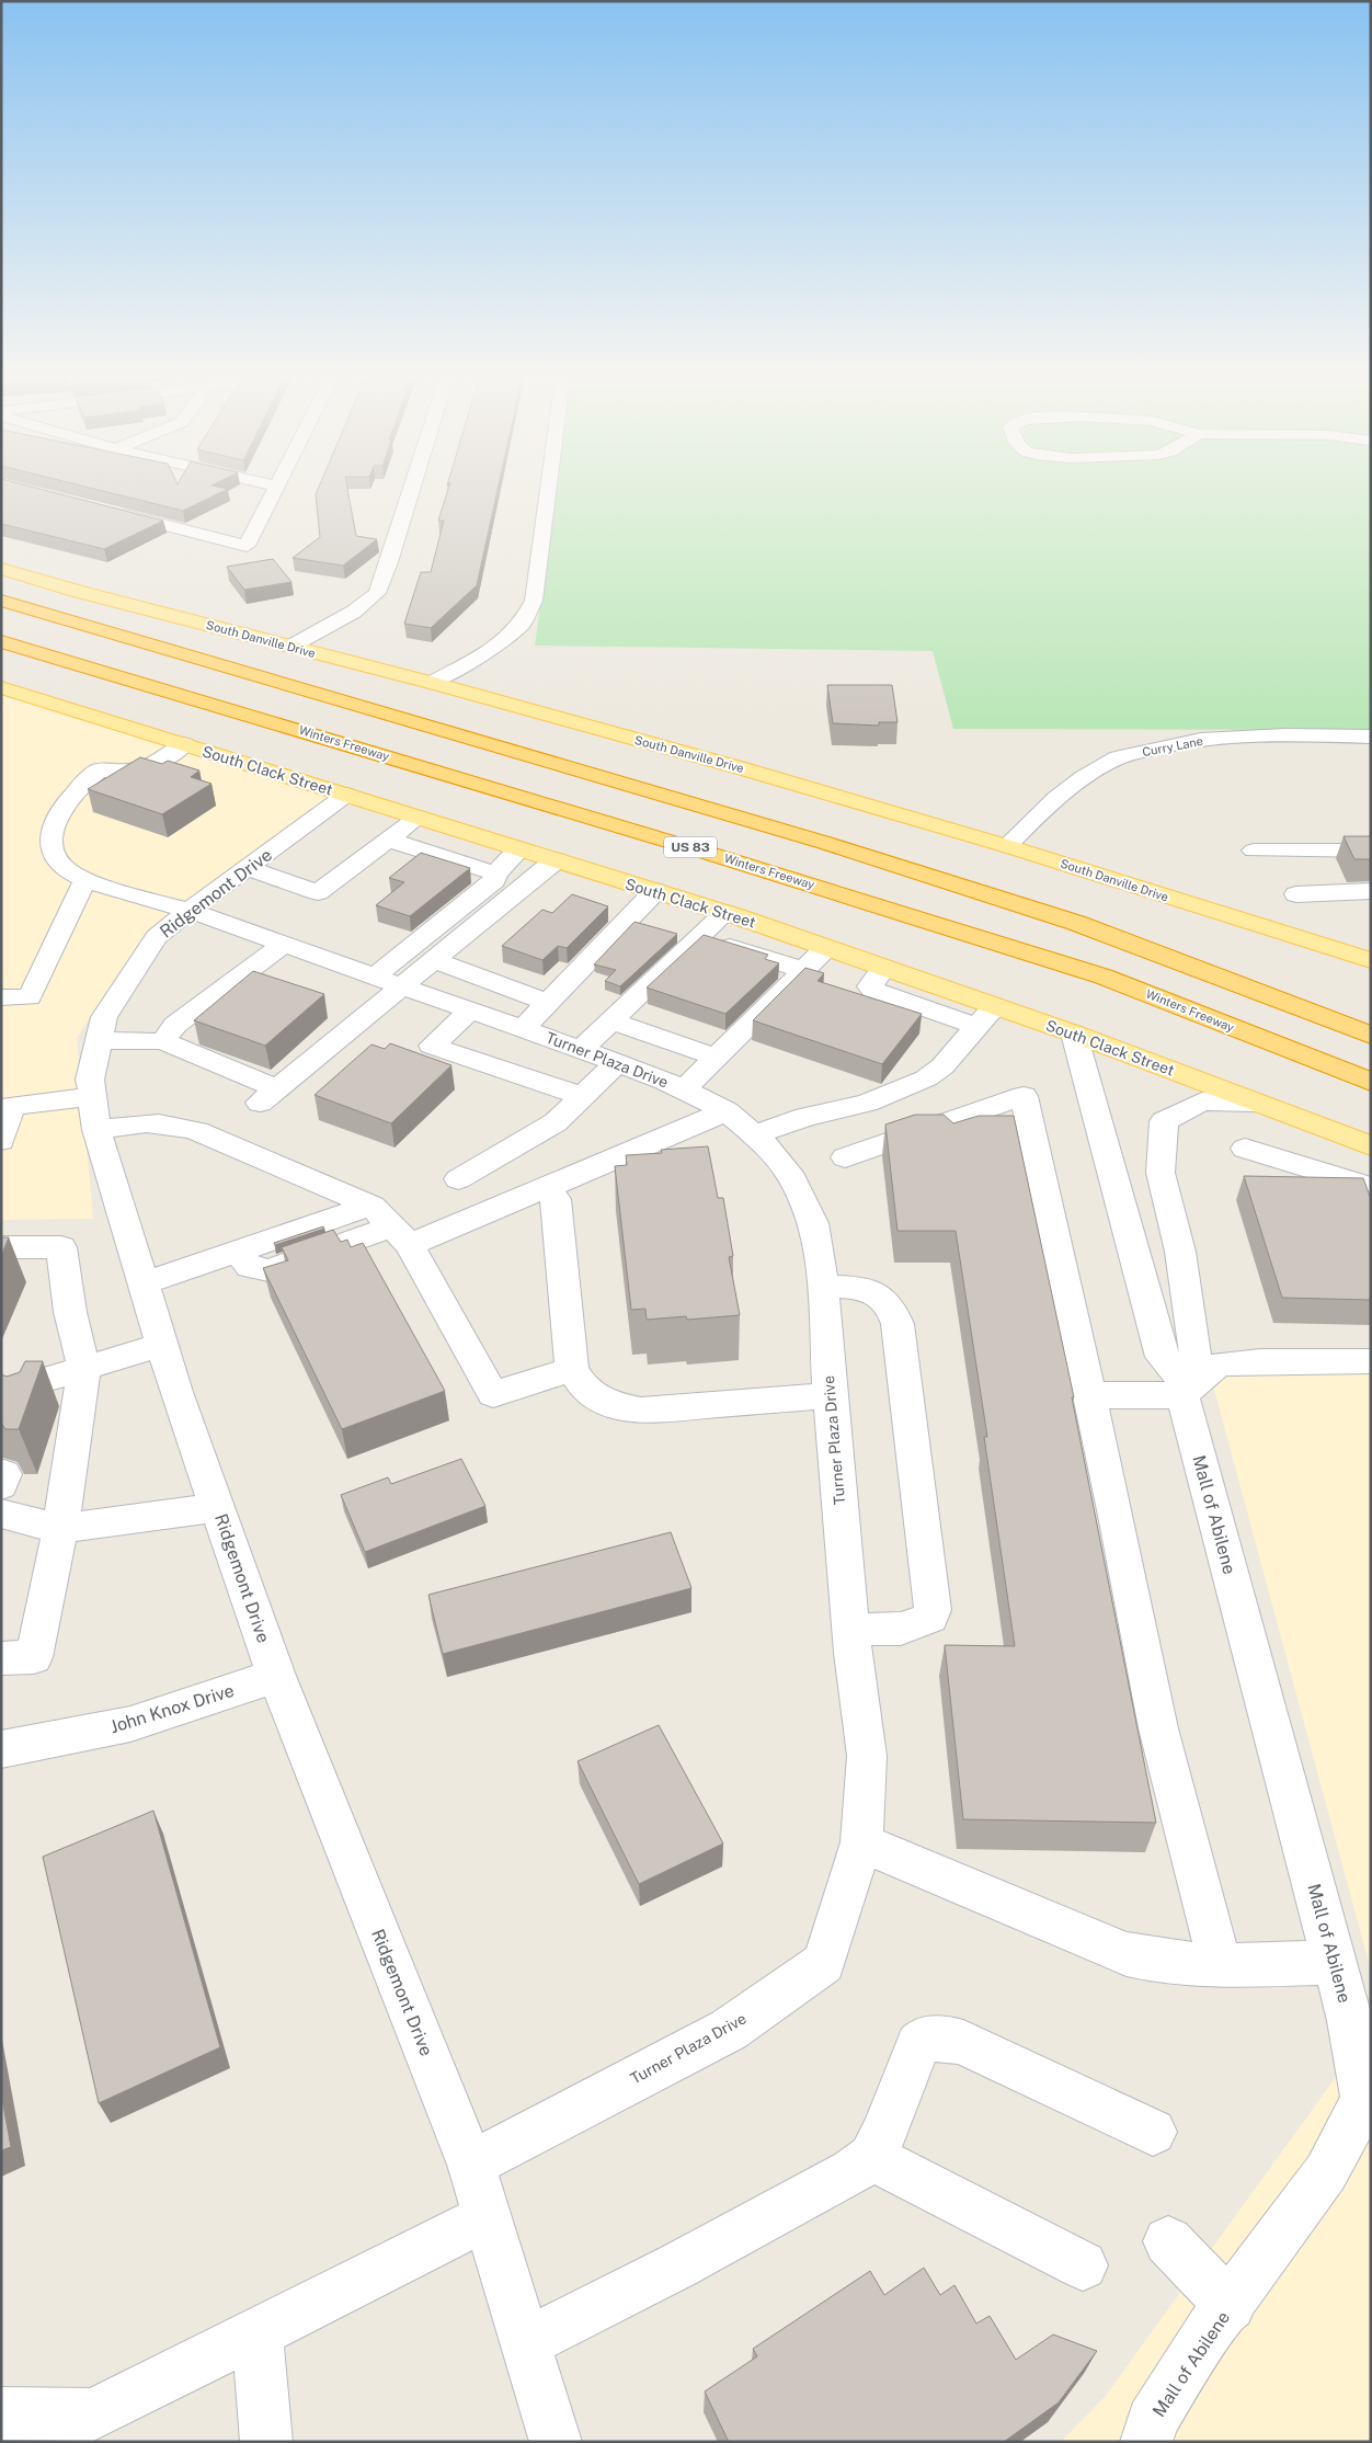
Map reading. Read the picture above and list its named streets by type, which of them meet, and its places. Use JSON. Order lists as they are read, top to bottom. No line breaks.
{"streets":{"highway":["Winters Freeway","US 83"],"main road":["South Danville Drive","South Clack Street"],"street":["Curry Lane","Ridgemont Drive","Turner Plaza Drive","Mall of Abilene","John Knox Drive"]},"crossings":[["South Danville Drive","Curry Lane"],["South Clack Street","Ridgemont Drive"],["South Clack Street","Turner Plaza Drive"],["South Clack Street","Mall of Abilene"],["Ridgemont Drive","Turner Plaza Drive"],["Ridgemont Drive","John Knox Drive"]]}
